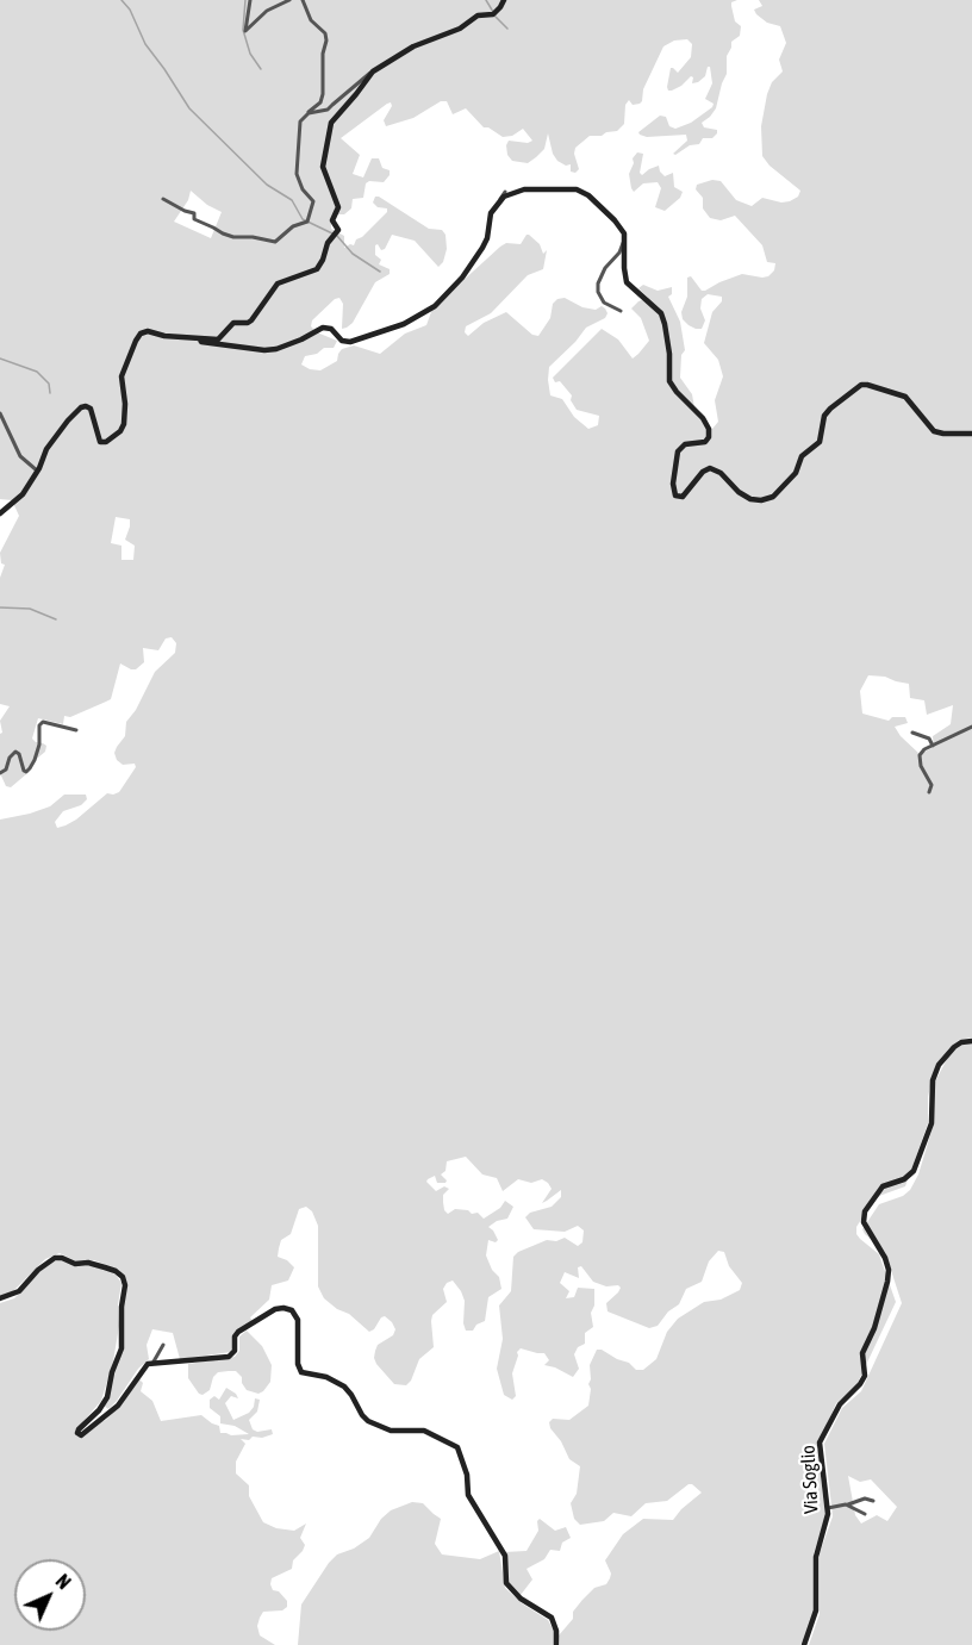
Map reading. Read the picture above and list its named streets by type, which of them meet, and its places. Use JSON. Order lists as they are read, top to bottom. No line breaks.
{"streets":{"street":["Via Soglio"]},"north":"top right"}
